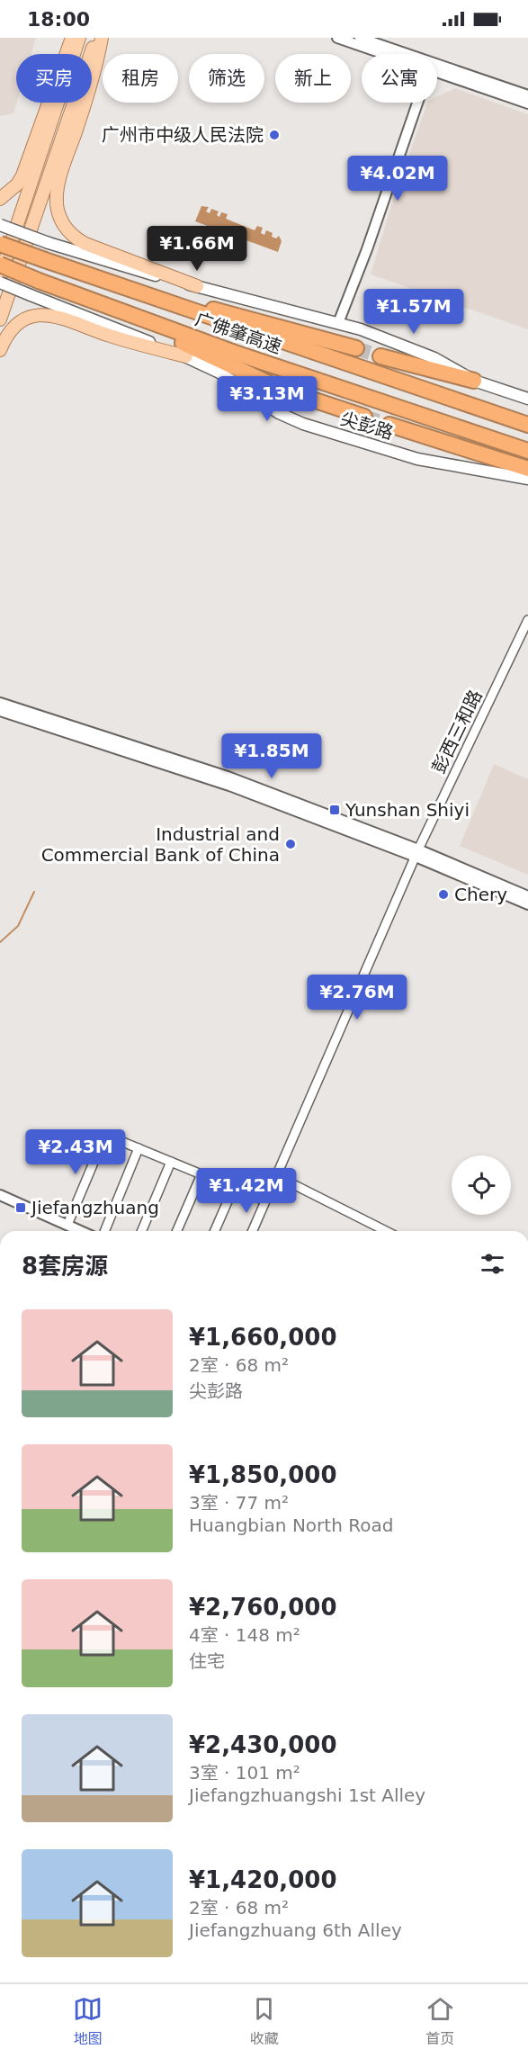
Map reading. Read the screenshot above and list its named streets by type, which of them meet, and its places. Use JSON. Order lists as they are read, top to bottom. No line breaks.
{"streets":{"highway":["广佛肇高速"],"main road":["尖彭路"],"street":["彭西三和路"]},"places":{"other":["广州市中级人民法院","Industrial and Commercial Bank of China","Chery"],"transit":["Yunshan Shiyi","Jiefangzhuang"]},"page":{"status":"18:00","chip":["买房","租房","筛选","新上","公寓"],"price":["¥4.02M","¥1.66M","¥1.57M","¥3.13M","¥1.85M","¥2.76M","¥2.43M","¥1.42M"],"heading":"8套房源","list":[{"name":"¥1,660,000","note":"2室 · 68 m² · 尖彭路"},{"name":"¥1,850,000","note":"3室 · 77 m² · Huangbian North Road"},{"name":"¥2,760,000","note":"4室 · 148 m² · 住宅"},{"name":"¥2,430,000","note":"3室 · 101 m² · Jiefangzhuangshi 1st Alley"},{"name":"¥1,420,000","note":"2室 · 68 m² · Jiefangzhuang 6th Alley"}],"tabs":["地图","收藏","首页"]}}
